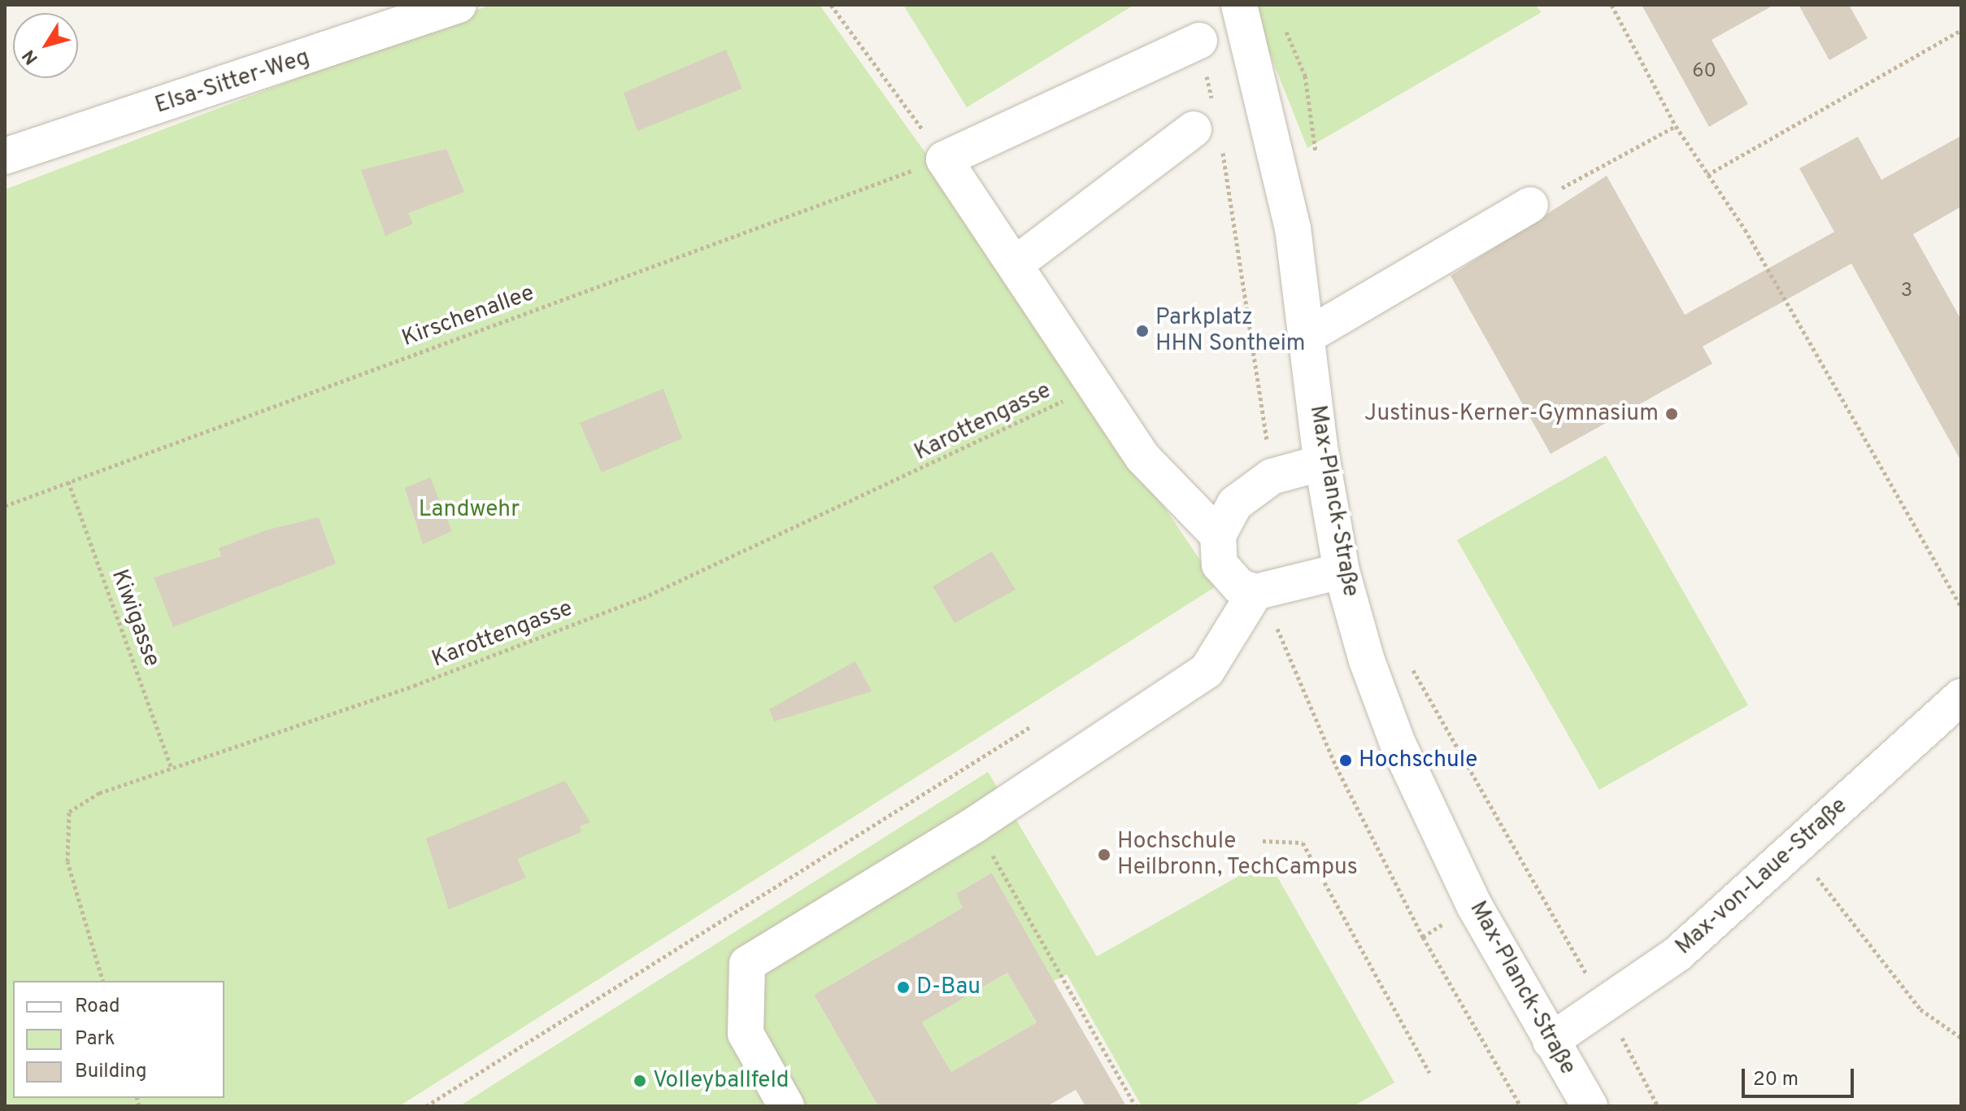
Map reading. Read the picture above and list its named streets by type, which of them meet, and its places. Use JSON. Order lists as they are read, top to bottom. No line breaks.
{"streets":{"street":["Elsa-Sitter-Weg","Max-Planck-Straße","Max-von-Laue-Straße"],"path":["Kirschenallee","Karottengasse","Kiwigasse"]},"crossings":[["Kirschenallee","Kiwigasse"],["Karottengasse","Kiwigasse"],["Max-Planck-Straße","Max-von-Laue-Straße"]],"parks":["Landwehr"],"places":["Parkplatz HHN Sontheim","Justinus-Kerner-Gymnasium","Hochschule","Hochschule Heilbronn, TechCampus","D-Bau","Volleyballfeld"],"house_numbers":["60","3"],"legend":["Road","Park","Building"],"scale_bar":"20 m","north":"bottom left"}
